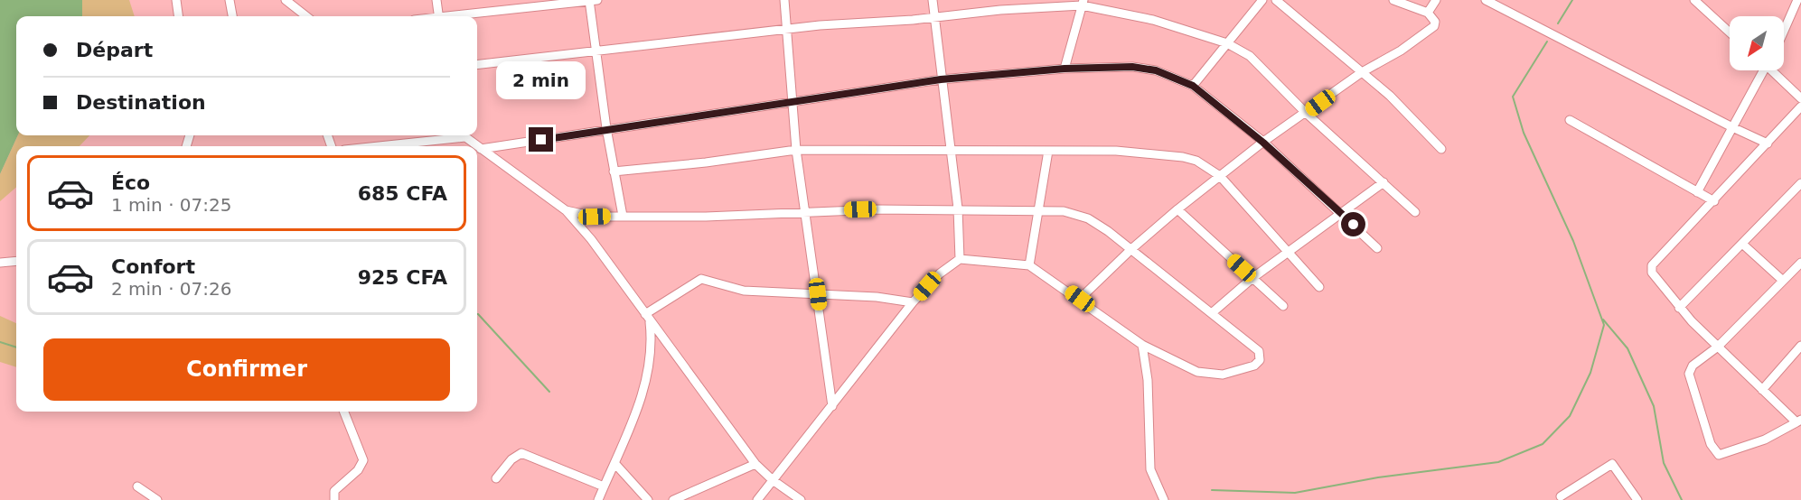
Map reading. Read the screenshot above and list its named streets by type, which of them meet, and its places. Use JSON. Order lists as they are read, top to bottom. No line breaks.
{"north":"bottom left","page":{"banner":["Départ","Destination"],"bubble":"2 min","list":[{"name":"Éco","note":"1 min · 07:25","value":"685 CFA"},{"name":"Confort","note":"2 min · 07:26","value":"925 CFA"}],"buttons":"Confirmer"}}
